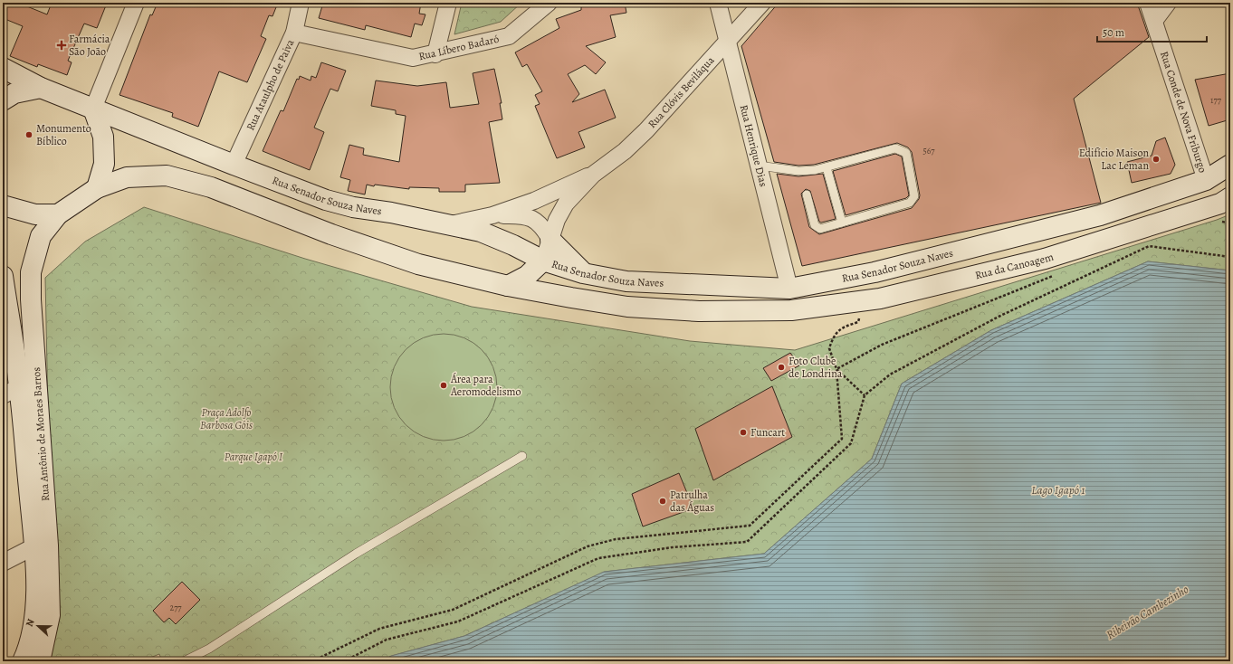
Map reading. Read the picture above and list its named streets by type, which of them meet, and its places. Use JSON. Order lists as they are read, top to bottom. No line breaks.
{"streets":{"main road":["Rua Senador Souza Naves","Rua da Canoagem","Rua Antônio de Moraes Barros"],"street":["Rua Líbero Badaró","Rua Ataulpho de Paiva","Rua Clóvis Beviláqua","Rua Conde de Nova Friburgo","Rua Henrique Dias"]},"crossings":[["Rua Líbero Badaró","Rua Ataulpho de Paiva"],["Rua Ataulpho de Paiva","Rua Senador Souza Naves"],["Rua Clóvis Beviláqua","Rua Henrique Dias"],["Rua Clóvis Beviláqua","Rua Senador Souza Naves"],["Rua Conde de Nova Friburgo","Rua Senador Souza Naves"],["Rua Henrique Dias","Rua Senador Souza Naves"],["Rua da Canoagem","Rua Antônio de Moraes Barros"]],"water":["Lago Igapó 1","Ribeirão Cambezinho"],"parks":["Praça Adolfo Barbosa Góis","Parque Igapó I"],"places":{"health":["Farmácia São João"],"other":["Monumento Bíblico","Edifício Maison Lac Leman","Foto Clube de Londrina","Área para Aeromodelismo","Funcart","Patrulha das Águas"]},"house_numbers":["177","567","277"],"scale_bar":"50 m","north":"left"}
